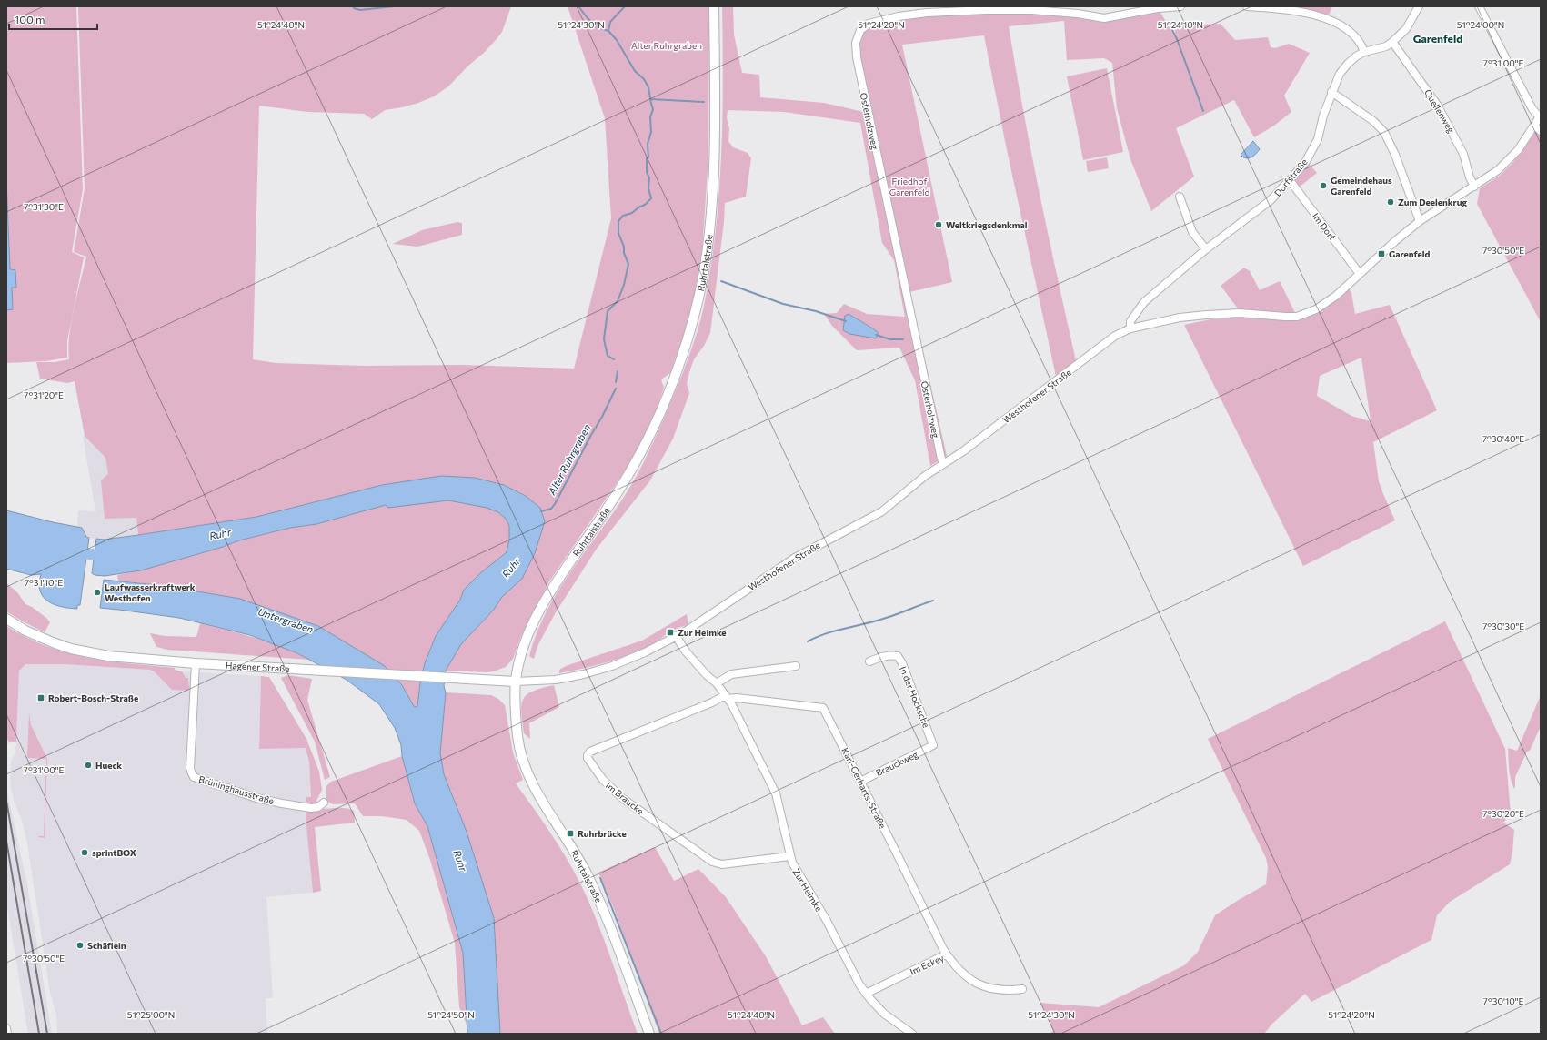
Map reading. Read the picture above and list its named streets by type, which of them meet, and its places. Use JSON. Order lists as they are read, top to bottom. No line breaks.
{"streets":{"main road":["Ruhrtalstraße","Hagener Straße"],"street":["Quellenweg","Osterholzweg","Dorfstraße","Im Dorf","Westhofener Straße","In der Hocksche","Brauckweg","Karl-Gerharts-Straße","Brüninghausstraße","Im Braucke","Zur Heimke","Im Eckey"]},"crossings":[["Quellenweg","Dorfstraße"],["Quellenweg","Westhofener Straße"],["Osterholzweg","Westhofener Straße"],["Dorfstraße","Im Dorf"],["Dorfstraße","Westhofener Straße"],["Im Dorf","Westhofener Straße"],["Ruhrtalstraße","Westhofener Straße"],["Ruhrtalstraße","Hagener Straße"],["Westhofener Straße","Hagener Straße"],["Westhofener Straße","Zur Heimke"],["Hagener Straße","Brüninghausstraße"],["In der Hocksche","Brauckweg"],["Brauckweg","Karl-Gerharts-Straße"],["Karl-Gerharts-Straße","Im Braucke"],["Karl-Gerharts-Straße","Zur Heimke"],["Karl-Gerharts-Straße","Im Eckey"],["Im Braucke","Zur Heimke"],["Zur Heimke","Im Eckey"]],"districts":["Garenfeld"],"water":["Alter Ruhrgraben","Ruhr","Untergraben"],"parks":["Alter Ruhrgraben","Friedhof Garenfeld"],"places":{"other":["Gemeindehaus Garenfeld","Zum Deelenkrug","Weltkriegsdenkmal","Laufwasserkraftwerk Westhofen","Hueck","sprintBOX","Schäflein"],"transit":["Garenfeld","Zur Heimke","Robert-Bosch-Straße","Ruhrbrücke"]},"scale_bar":"100 m","coordinates":["51°24'40\"N","51°24'30\"N","51°24'20\"N","51°24'10\"N","51°24'00\"N","7°31'00\"E","7°31'30\"E","7°30'50\"E","7°31'20\"E","7°30'40\"E","7°31'10\"E","7°30'30\"E","7°30'20\"E","7°30'10\"E","51°25'00\"N","51°24'50\"N"]}
